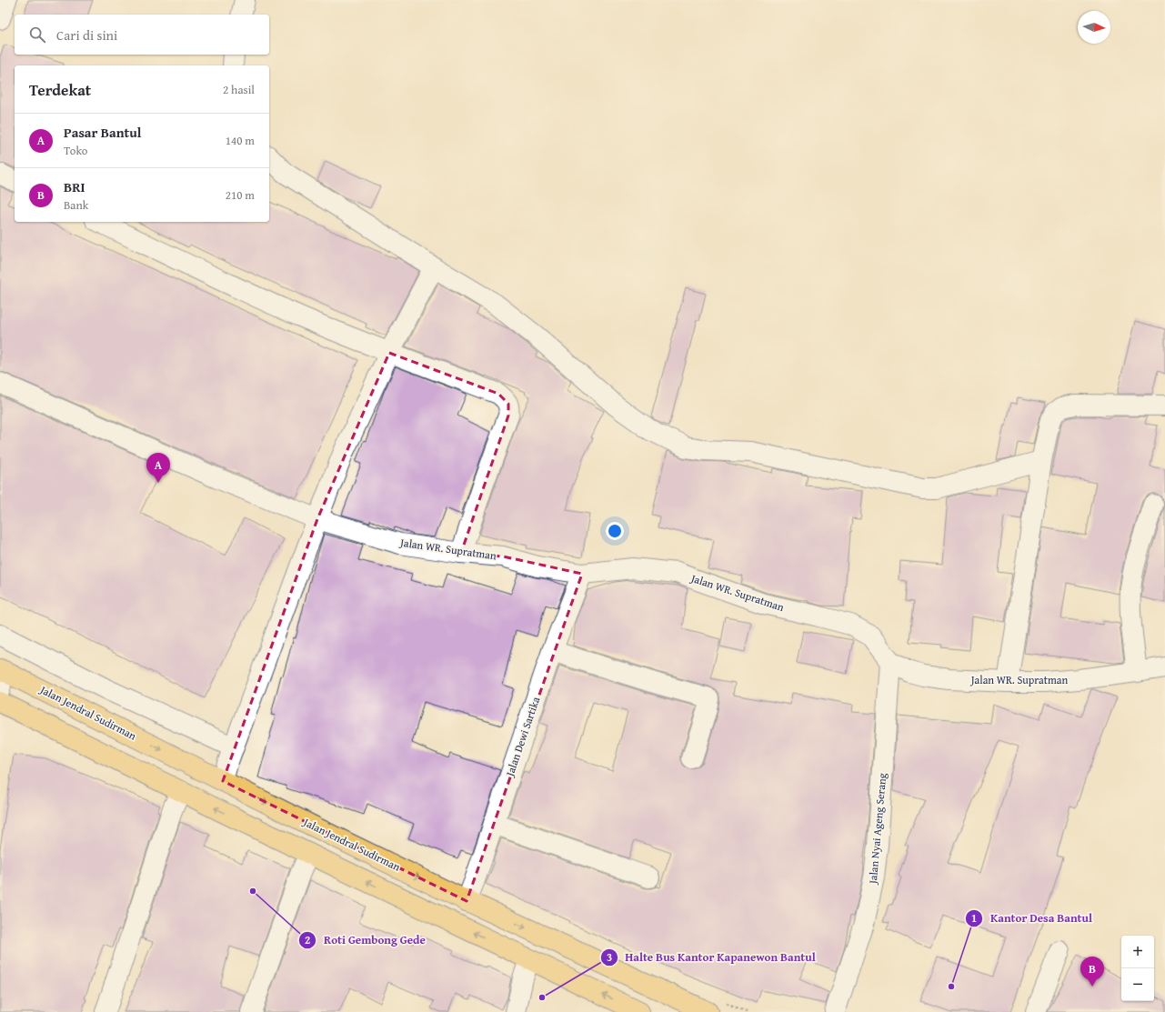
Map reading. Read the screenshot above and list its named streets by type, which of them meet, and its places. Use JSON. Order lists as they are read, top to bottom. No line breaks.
{"streets":{"main road":["Jalan Jendral Sudirman"],"street":["Jalan WR. Supratman","Jalan Dewi Sartika","Jalan Nyai Ageng Serang"]},"crossings":[["Jalan WR. Supratman","Jalan Dewi Sartika"],["Jalan WR. Supratman","Jalan Nyai Ageng Serang"],["Jalan Jendral Sudirman","Jalan Dewi Sartika"]],"places":["Roti Gembong Gede","Kantor Desa Bantul","Halte Bus Kantor Kapanewon Bantul"],"north":"right","page":{"search":"Cari di sini","heading":["Terdekat","2 hasil"],"list":[{"mark":"A","name":"Pasar Bantul","note":"Toko","value":"140 m"},{"mark":"B","name":"BRI","note":"Bank","value":"210 m"}],"pins":["A","B"],"map_buttons":["+","−"]}}
